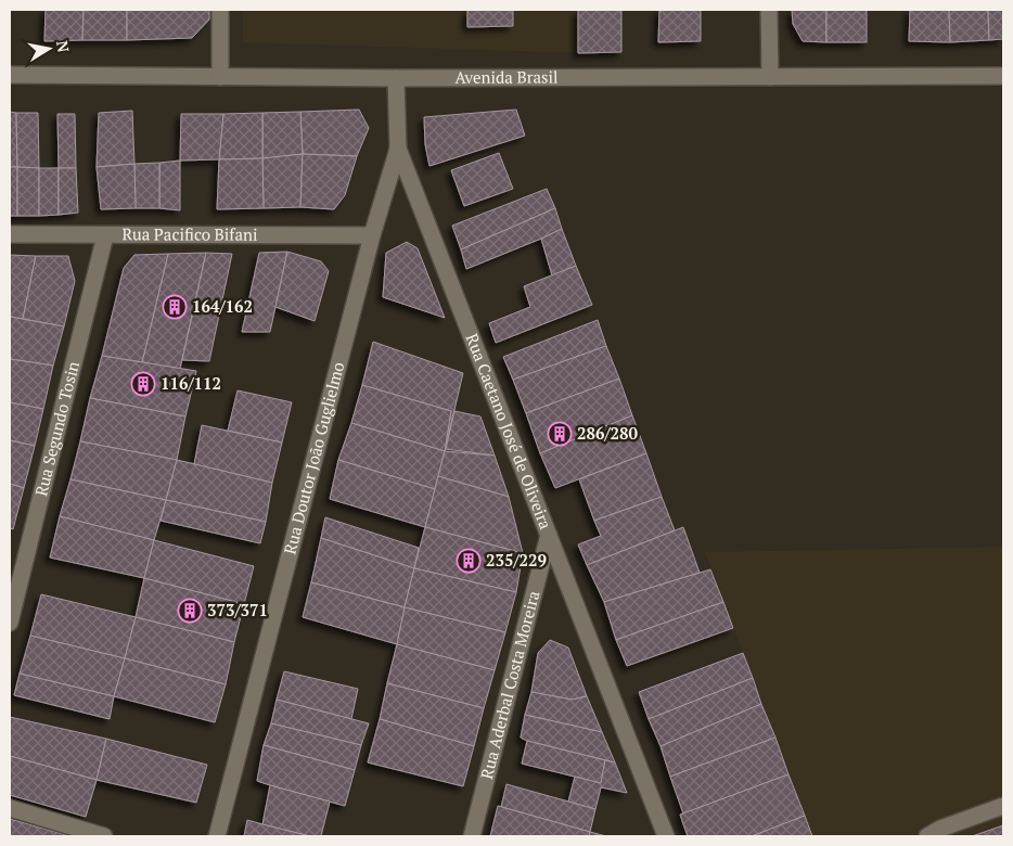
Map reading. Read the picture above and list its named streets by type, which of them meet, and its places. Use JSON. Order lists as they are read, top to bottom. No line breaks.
{"streets":{"street":["Avenida Brasil","Rua Pacifico Bifani","Rua Segundo Tosin","Rua Caetano José de Oliveira","Rua Doutor João Guglielmo","Rua Aderbal Costa Moreira"]},"crossings":[["Avenida Brasil","Rua Doutor João Guglielmo"],["Rua Pacifico Bifani","Rua Segundo Tosin"],["Rua Pacifico Bifani","Rua Doutor João Guglielmo"],["Rua Caetano José de Oliveira","Rua Doutor João Guglielmo"],["Rua Caetano José de Oliveira","Rua Aderbal Costa Moreira"]],"places":{"building":["164/162","116/112","286/280","235/229","373/371"]},"north":"right"}
